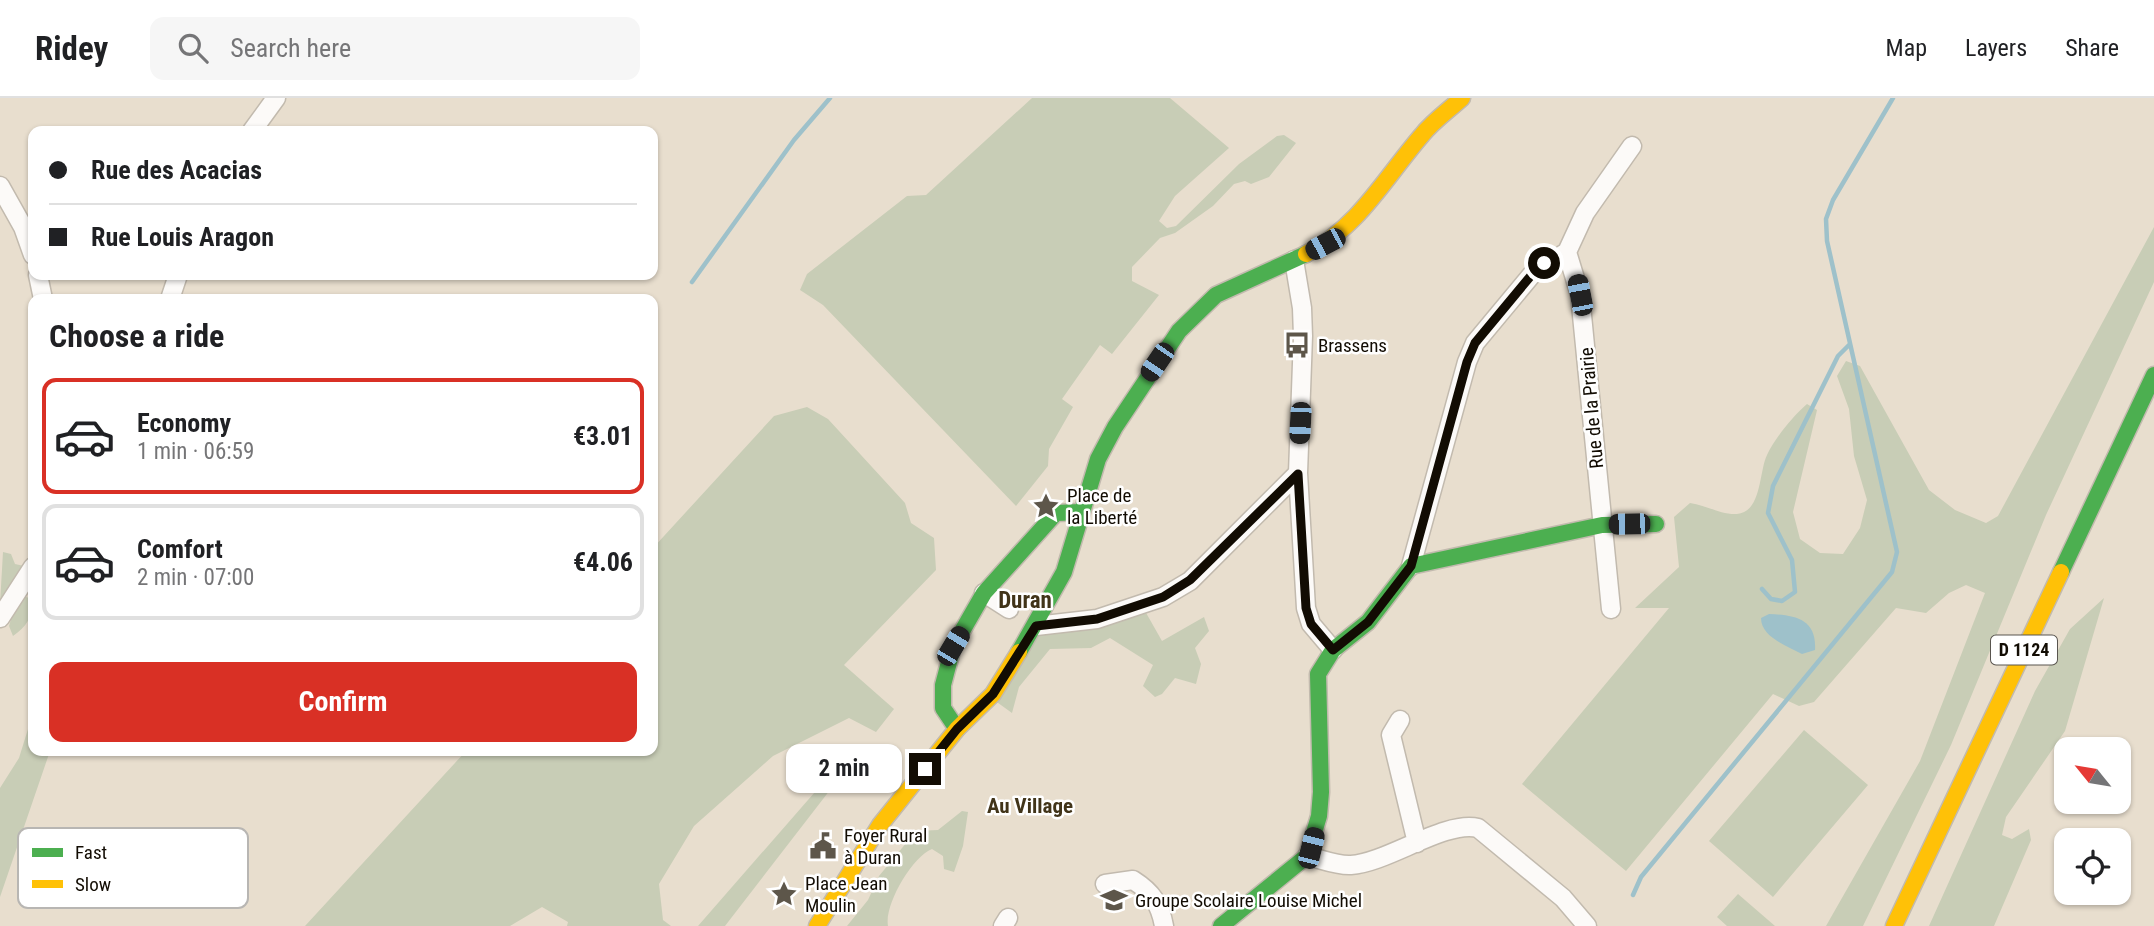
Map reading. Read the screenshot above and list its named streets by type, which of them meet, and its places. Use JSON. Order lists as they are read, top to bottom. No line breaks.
{"streets":{"main road":["D 1124"],"street":["Rue de la Prairie"]},"districts":["Duran","Au Village"],"places":{"bus stop":["Brassens"],"place":["Place de la Liberté","Place Jean Moulin"],"public building":["Foyer Rural à Duran"],"school or university":["Groupe Scolaire Louise Michel"]},"legend":["Fast","Slow"],"north":"top left","page":{"header":"Ridey","search":"Search here","nav":["Map","Layers","Share"],"banner":["Rue des Acacias","Rue Louis Aragon"],"heading":"Choose a ride","list":[{"name":"Economy","note":"1 min · 06:59","value":"€3.01"},{"name":"Comfort","note":"2 min · 07:00","value":"€4.06"}],"buttons":"Confirm","bubble":"2 min"}}
